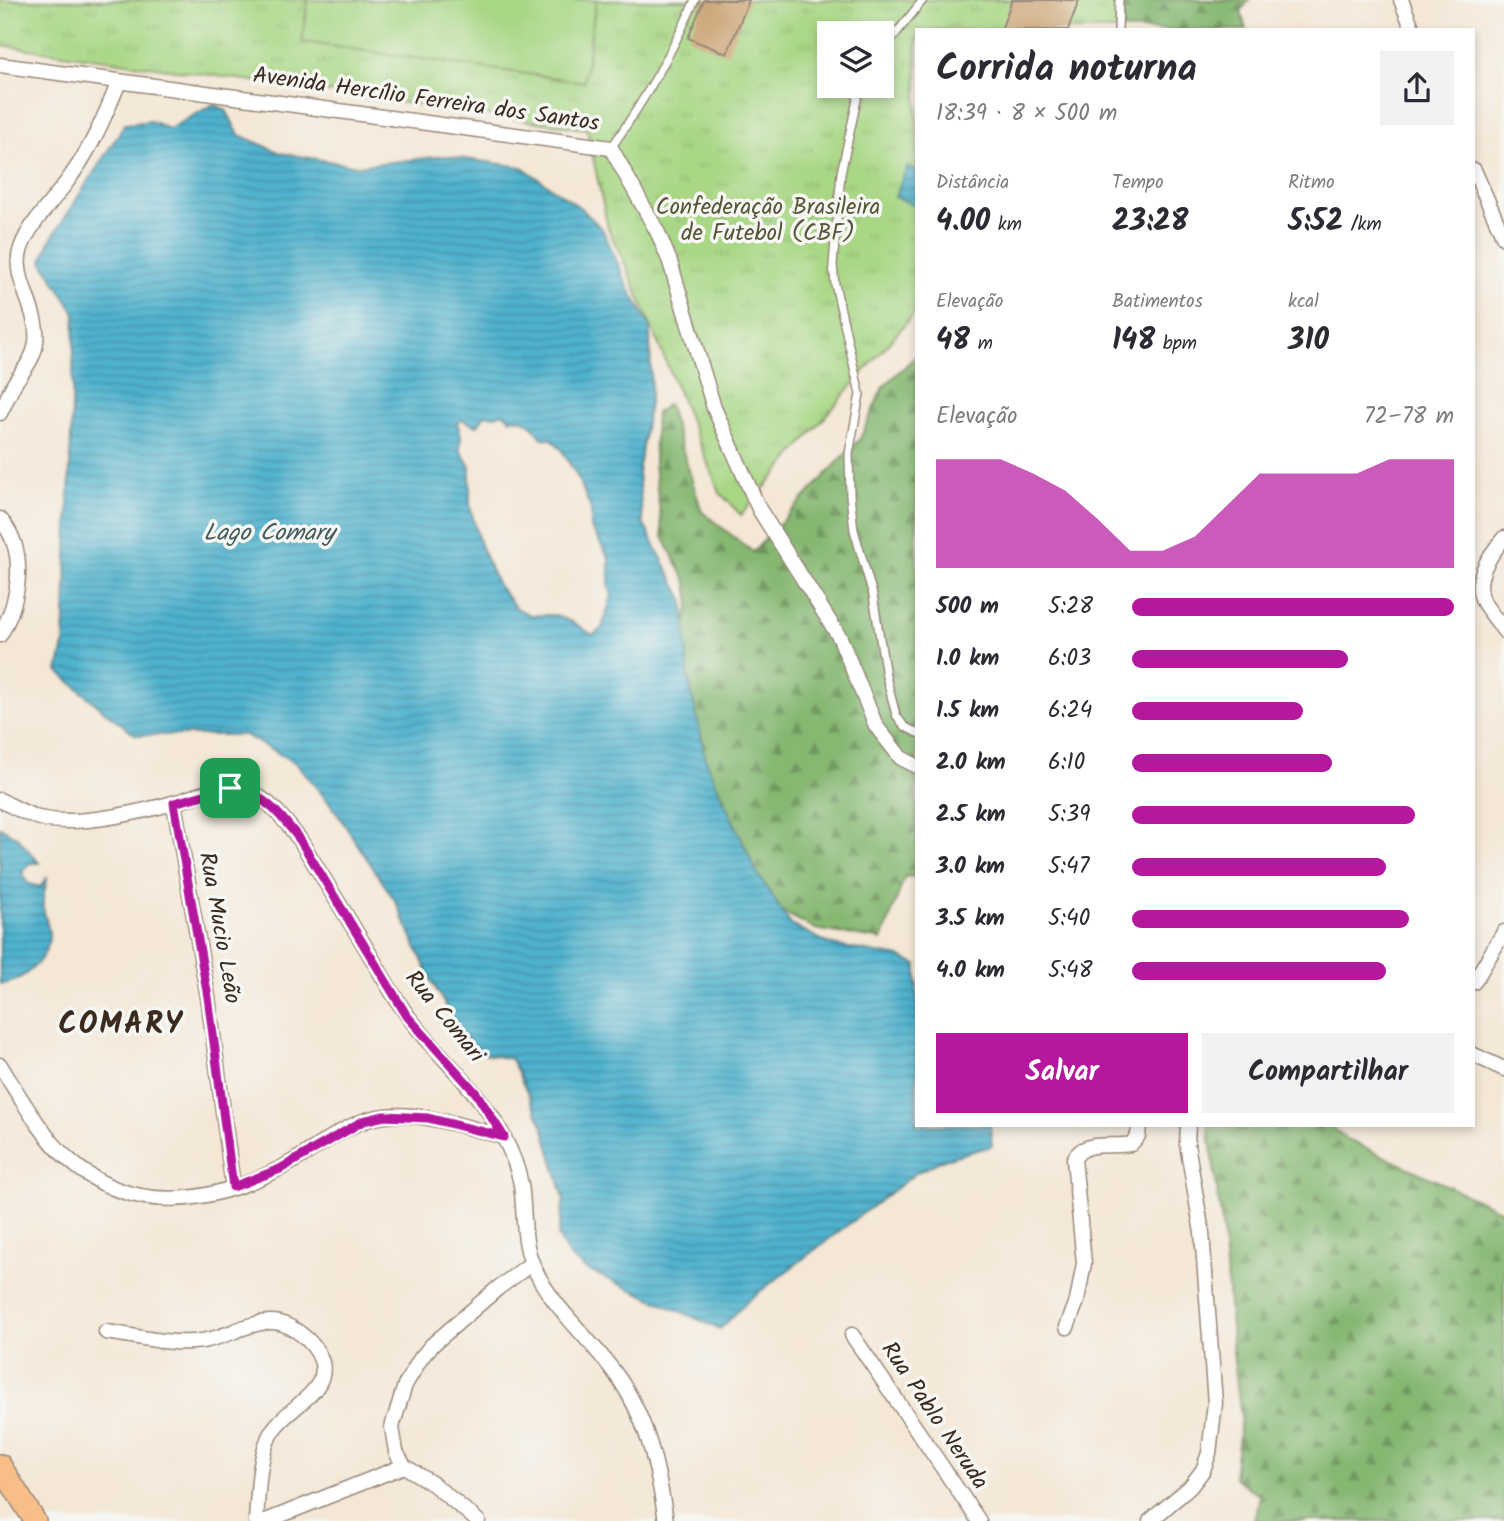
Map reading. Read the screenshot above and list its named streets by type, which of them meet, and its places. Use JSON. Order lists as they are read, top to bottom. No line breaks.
{"streets":{"street":["Avenida Hercílio Ferreira dos Santos","Rua Mucio Leão","Rua Comari","Rua Pablo Neruda"]},"crossings":[["Rua Mucio Leão","Rua Comari"]],"districts":["COMARY"],"water":["Lago Comary"],"parks":["Confederação Brasileira de Futebol (CBF)"],"page":{"heading":["Corrida noturna","18:39 · 8 × 500 m"],"stats":[["Distância","4.00 km"],["Tempo","23:28"],["Ritmo","5:52 /km"],["Elevação","48 m"],["Batimentos","148 bpm"],["kcal","310"]],"chart":["Elevação","72–78 m"],"list":[{"name":"500 m","note":"5:28"},{"name":"1.0 km","note":"6:03"},{"name":"1.5 km","note":"6:24"},{"name":"2.0 km","note":"6:10"},{"name":"2.5 km","note":"5:39"},{"name":"3.0 km","note":"5:47"},{"name":"3.5 km","note":"5:40"},{"name":"4.0 km","note":"5:48"}],"buttons":["Salvar","Compartilhar"]}}
